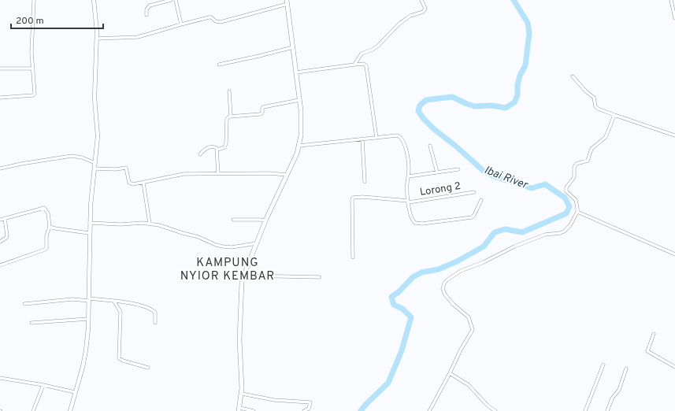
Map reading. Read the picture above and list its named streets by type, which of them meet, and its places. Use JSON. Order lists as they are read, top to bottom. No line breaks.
{"streets":{"street":["Lorong 2"]},"districts":["KAMPUNG NYIOR KEMBAR"],"water":["Ibai River"],"scale_bar":"200 m"}
